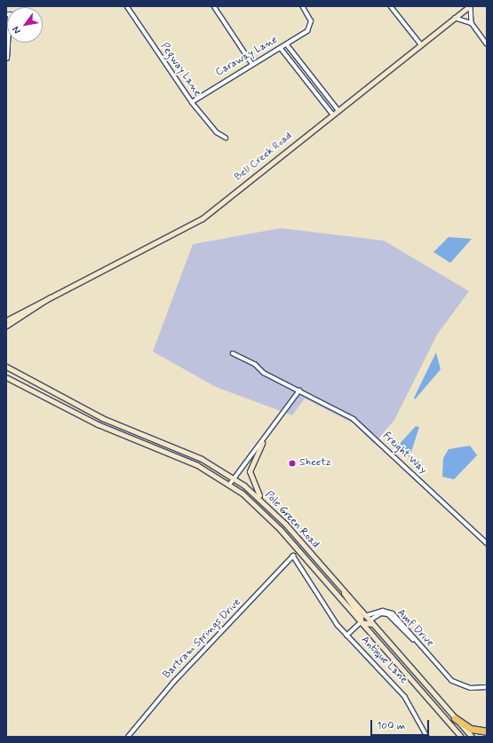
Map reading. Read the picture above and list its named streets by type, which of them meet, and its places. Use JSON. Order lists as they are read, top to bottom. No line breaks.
{"streets":{"main road":["Bell Creek Road","Pole Green Road"],"street":["Caraway Lane","Pegway Lane","Freight Way","Amf Drive","Bartram Springs Drive","Antique Lane"]},"crossings":[["Caraway Lane","Pegway Lane"],["Pole Green Road","Amf Drive"],["Pole Green Road","Antique Lane"],["Bartram Springs Drive","Antique Lane"]],"places":["Sheetz"],"scale_bar":"100 m","north":"bottom left"}
